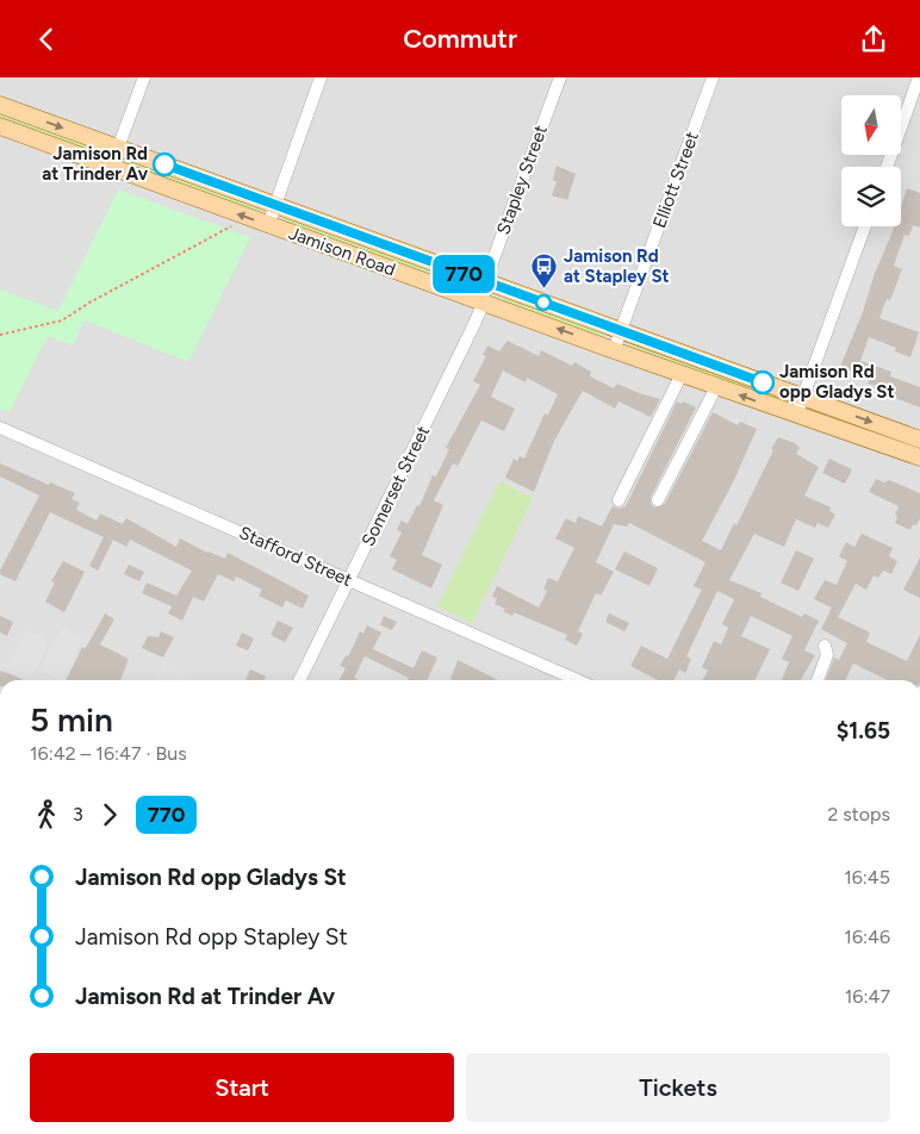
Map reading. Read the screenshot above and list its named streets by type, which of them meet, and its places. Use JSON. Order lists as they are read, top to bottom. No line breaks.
{"streets":{"main road":["Jamison Road"],"street":["Stapley Street","Elliott Street","Somerset Street","Stafford Street"]},"crossings":[["Stapley Street","Jamison Road"],["Stapley Street","Somerset Street"],["Elliott Street","Jamison Road"],["Jamison Road","Somerset Street"],["Somerset Street","Stafford Street"]],"places":{"other":["Jamison Rd at Trinder Av","Jamison Rd opp Gladys St"],"bus stop":["Jamison Rd at Stapley St"]},"lines":["bus line 770"],"north":"bottom","page":{"header":"Commutr","on_map":"770","heading":["5 min","16:42 – 16:47 · Bus","$1.65"],"legs":["3","770","2 stops"],"list":[{"name":"Jamison Rd opp Gladys St","value":"16:45"},{"name":"Jamison Rd opp Stapley St","value":"16:46"},{"name":"Jamison Rd at Trinder Av","value":"16:47"}],"buttons":["Start","Tickets"]}}
